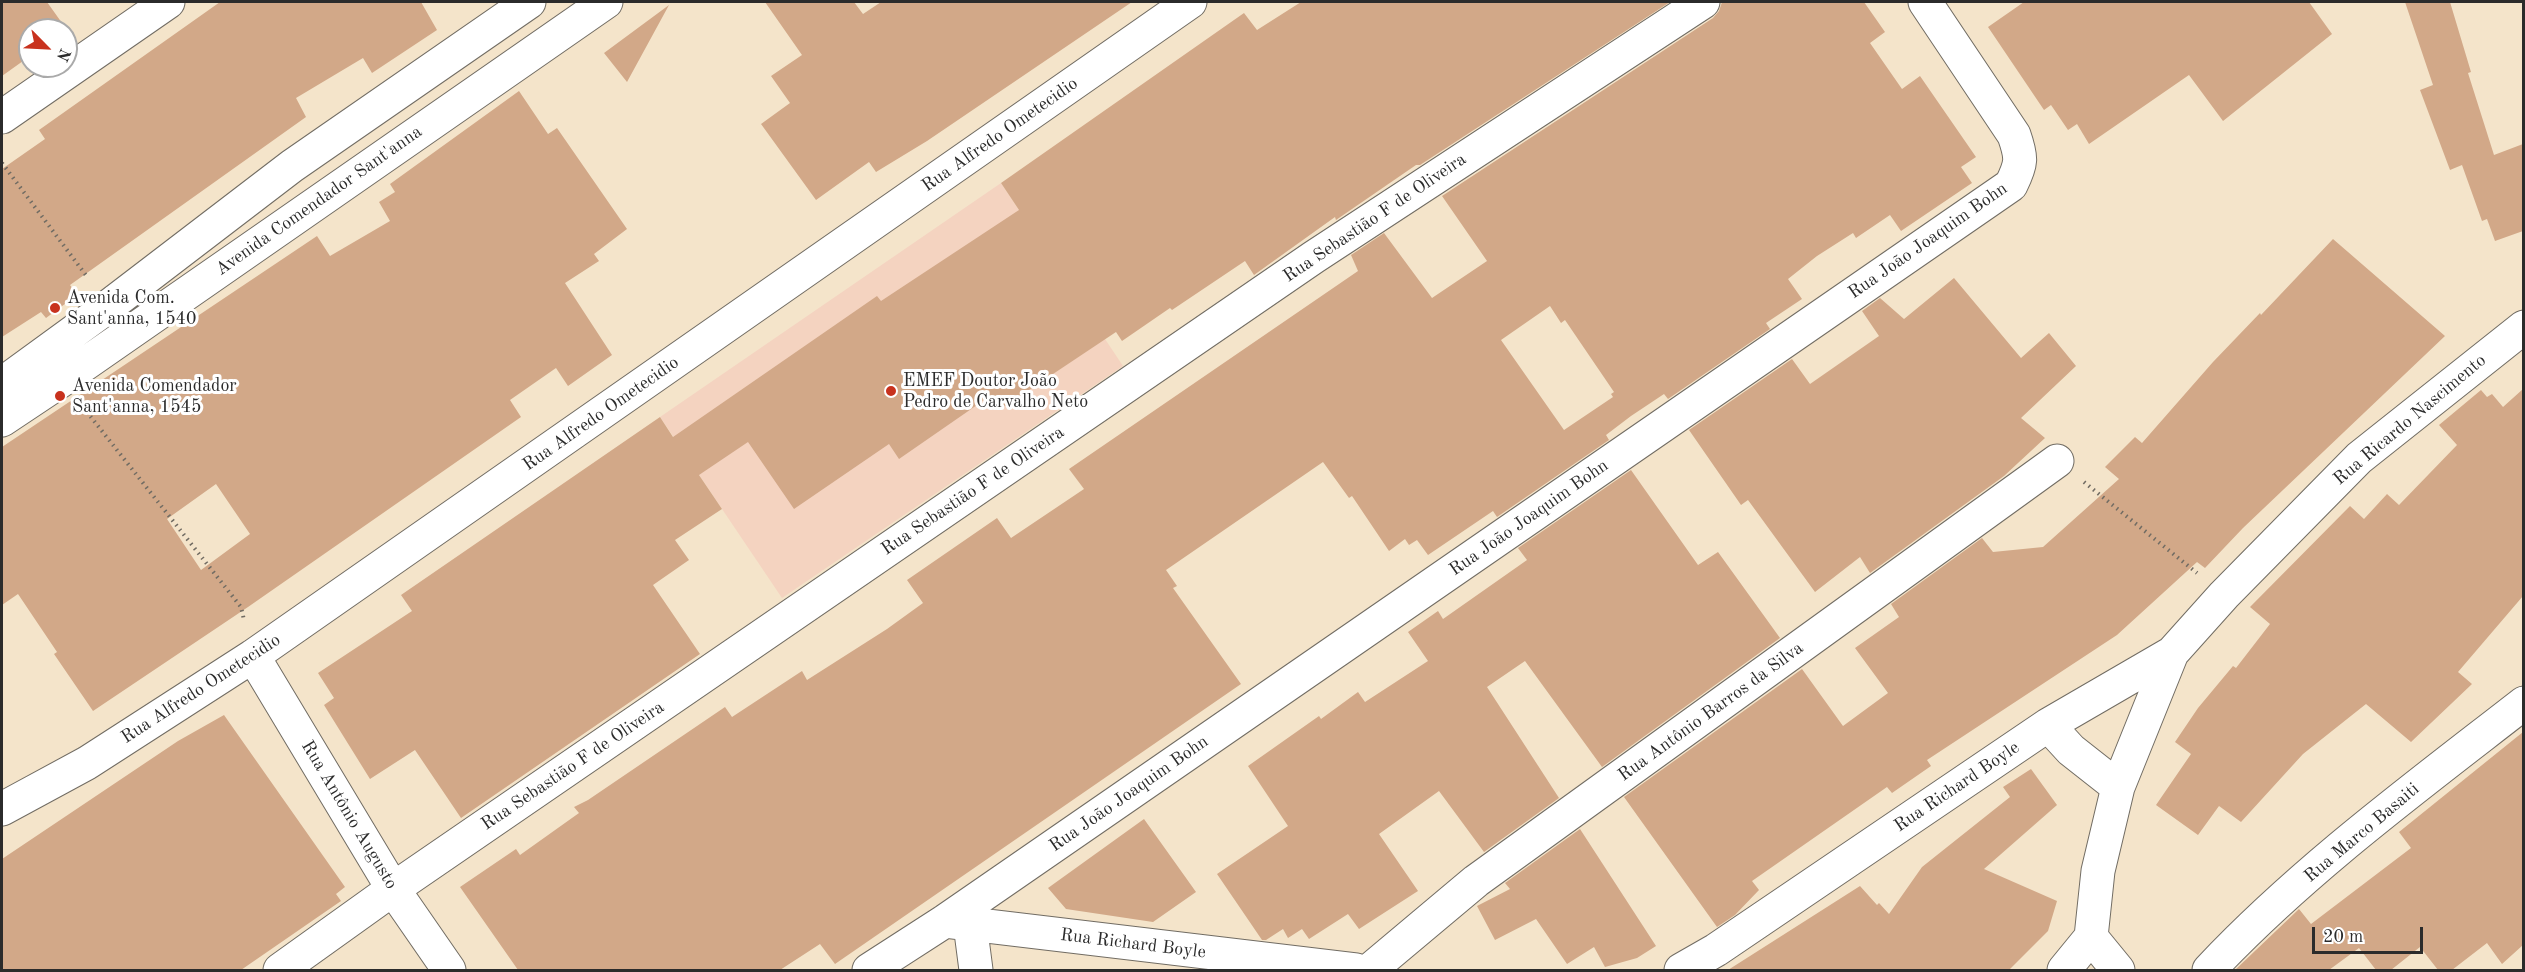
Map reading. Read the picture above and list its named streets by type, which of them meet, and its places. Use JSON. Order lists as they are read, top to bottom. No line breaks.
{"streets":{"street":["Rua Alfredo Ometecidio","Avenida Comendador Sant'anna","Rua Sebastião F de Oliveira","Rua João Joaquim Bohn","Rua Ricardo Nascimento","Rua Antônio Barros da Silva","Rua Richard Boyle","Rua Antônio Augusto","Rua Marco Basaiti"]},"crossings":[["Rua Alfredo Ometecidio","Rua Antônio Augusto"],["Rua Sebastião F de Oliveira","Rua Antônio Augusto"],["Rua João Joaquim Bohn","Rua Richard Boyle"],["Rua Ricardo Nascimento","Rua Richard Boyle"]],"places":["Avenida Com. Sant'anna, 1540","EMEF Doutor João Pedro de Carvalho Neto","Avenida Comendador Sant'anna, 1545"],"scale_bar":"20 m","north":"bottom right"}
